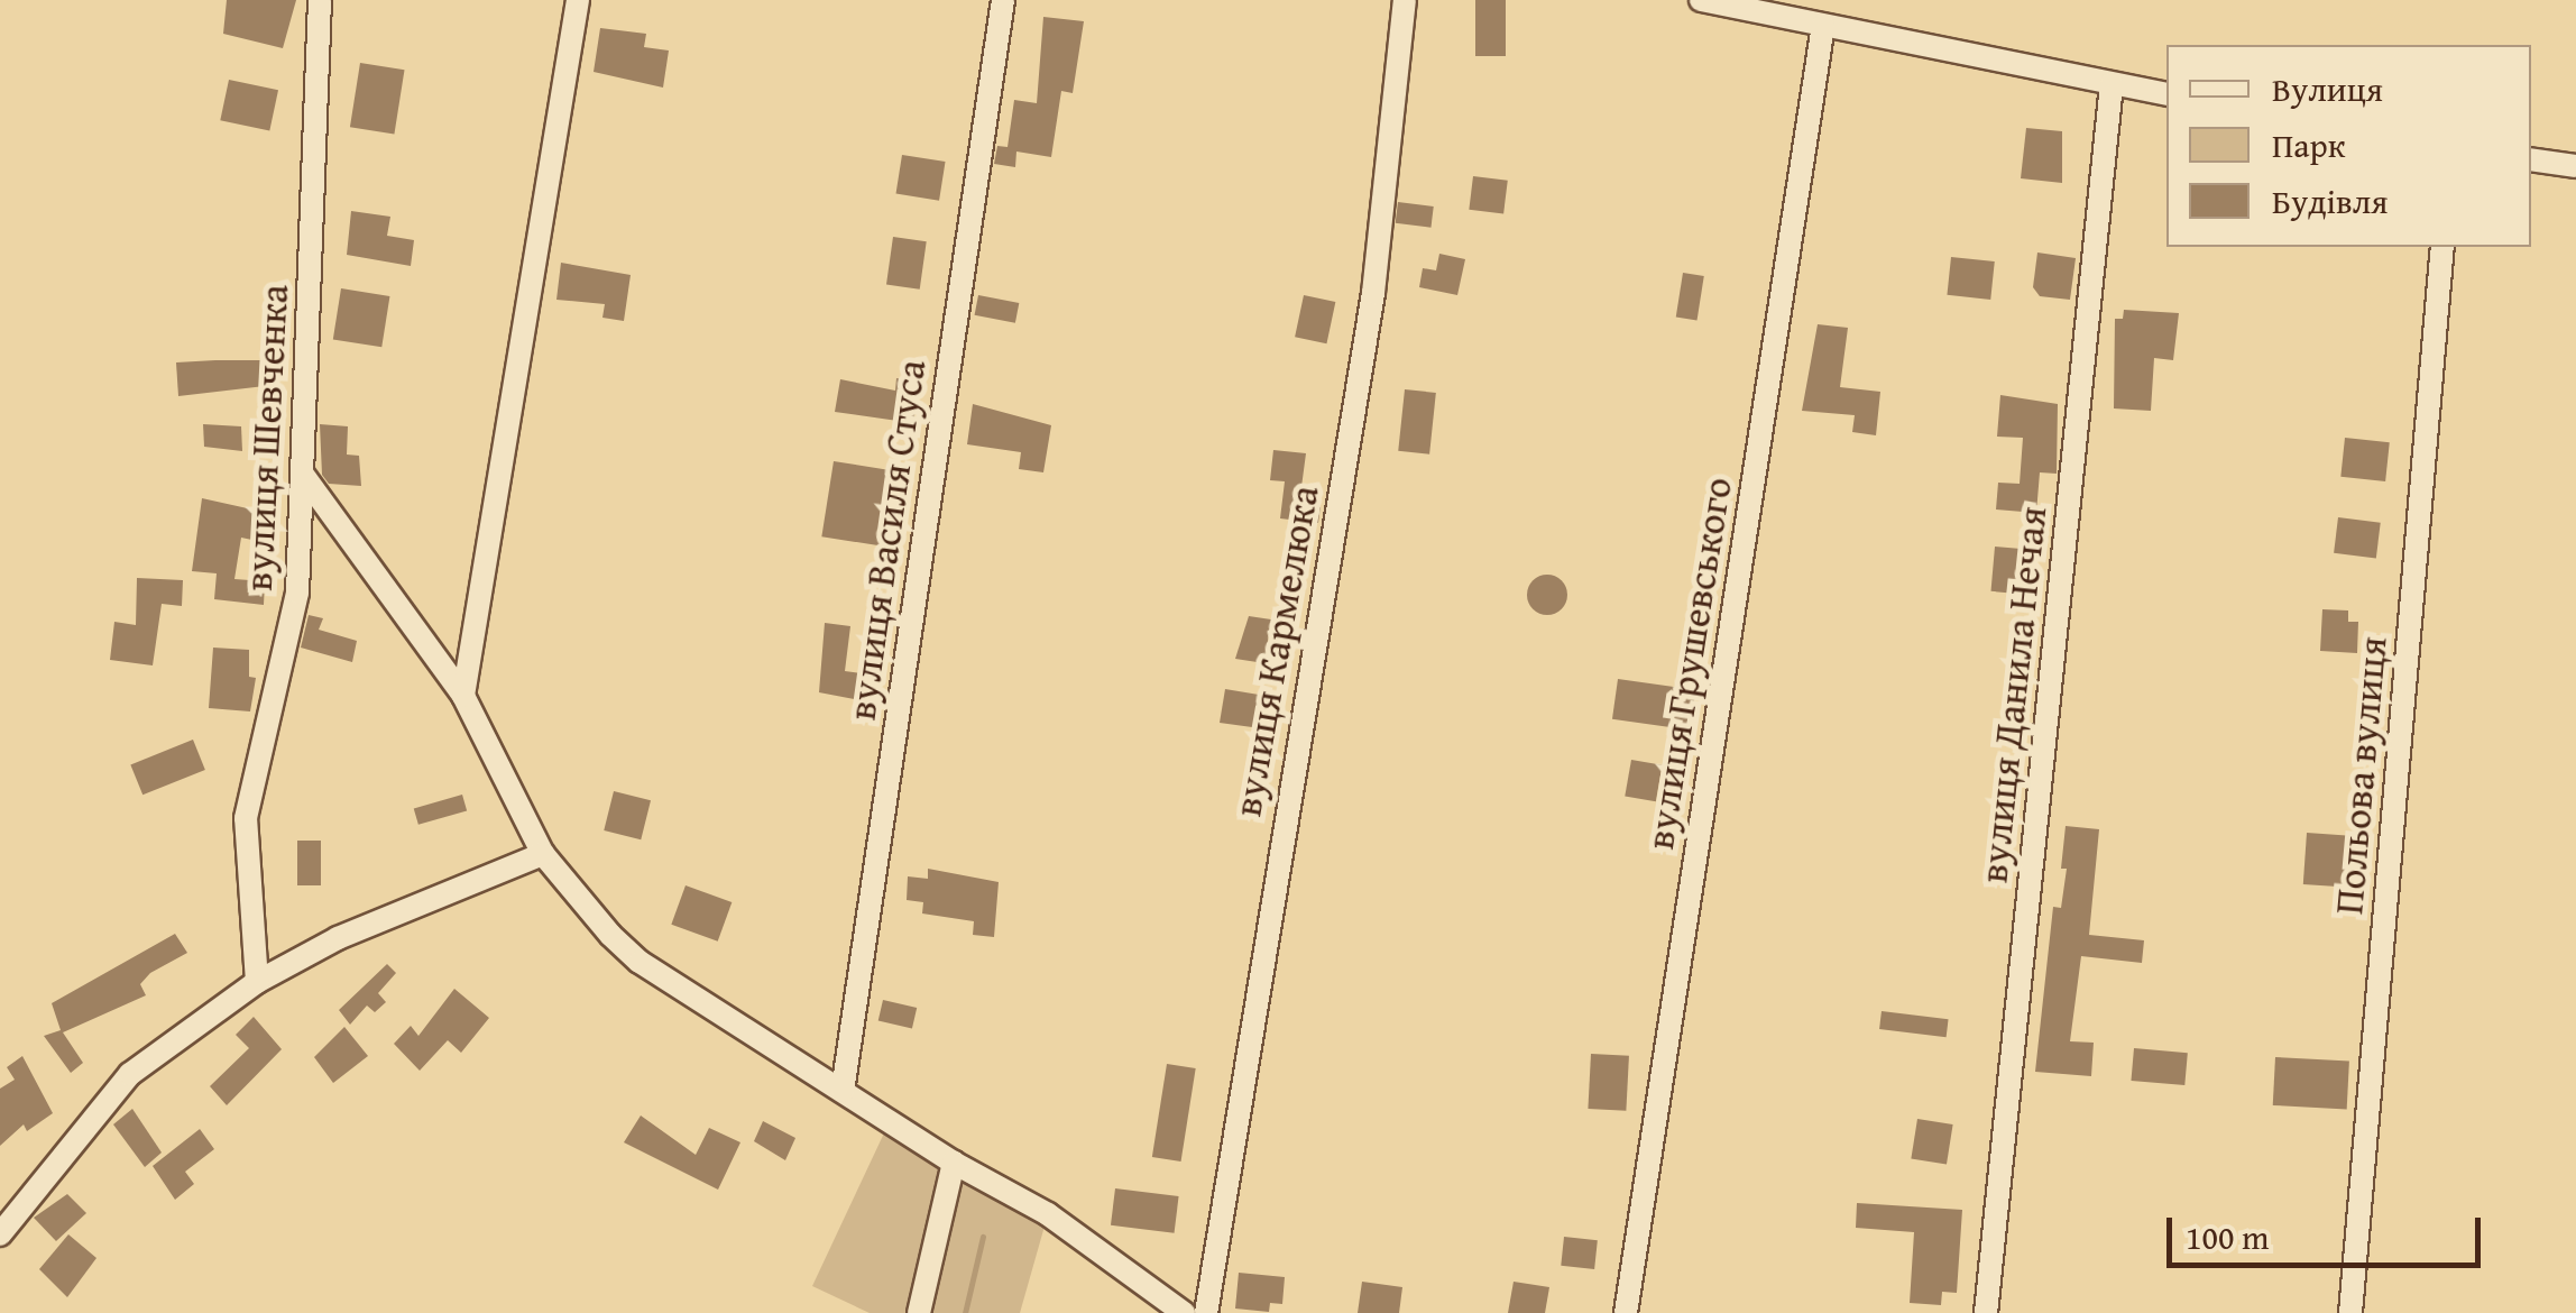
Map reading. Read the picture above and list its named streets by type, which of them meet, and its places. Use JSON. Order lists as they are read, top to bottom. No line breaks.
{"streets":{"street":["вулиця Шевченка","вулиця Василя Стуса","вулиця Кармелюка","вулиця Грушевського","вулиця Данила Нечая","Польова вулиця"]},"legend":["Вулиця","Парк","Будівля"],"scale_bar":"100 m"}
